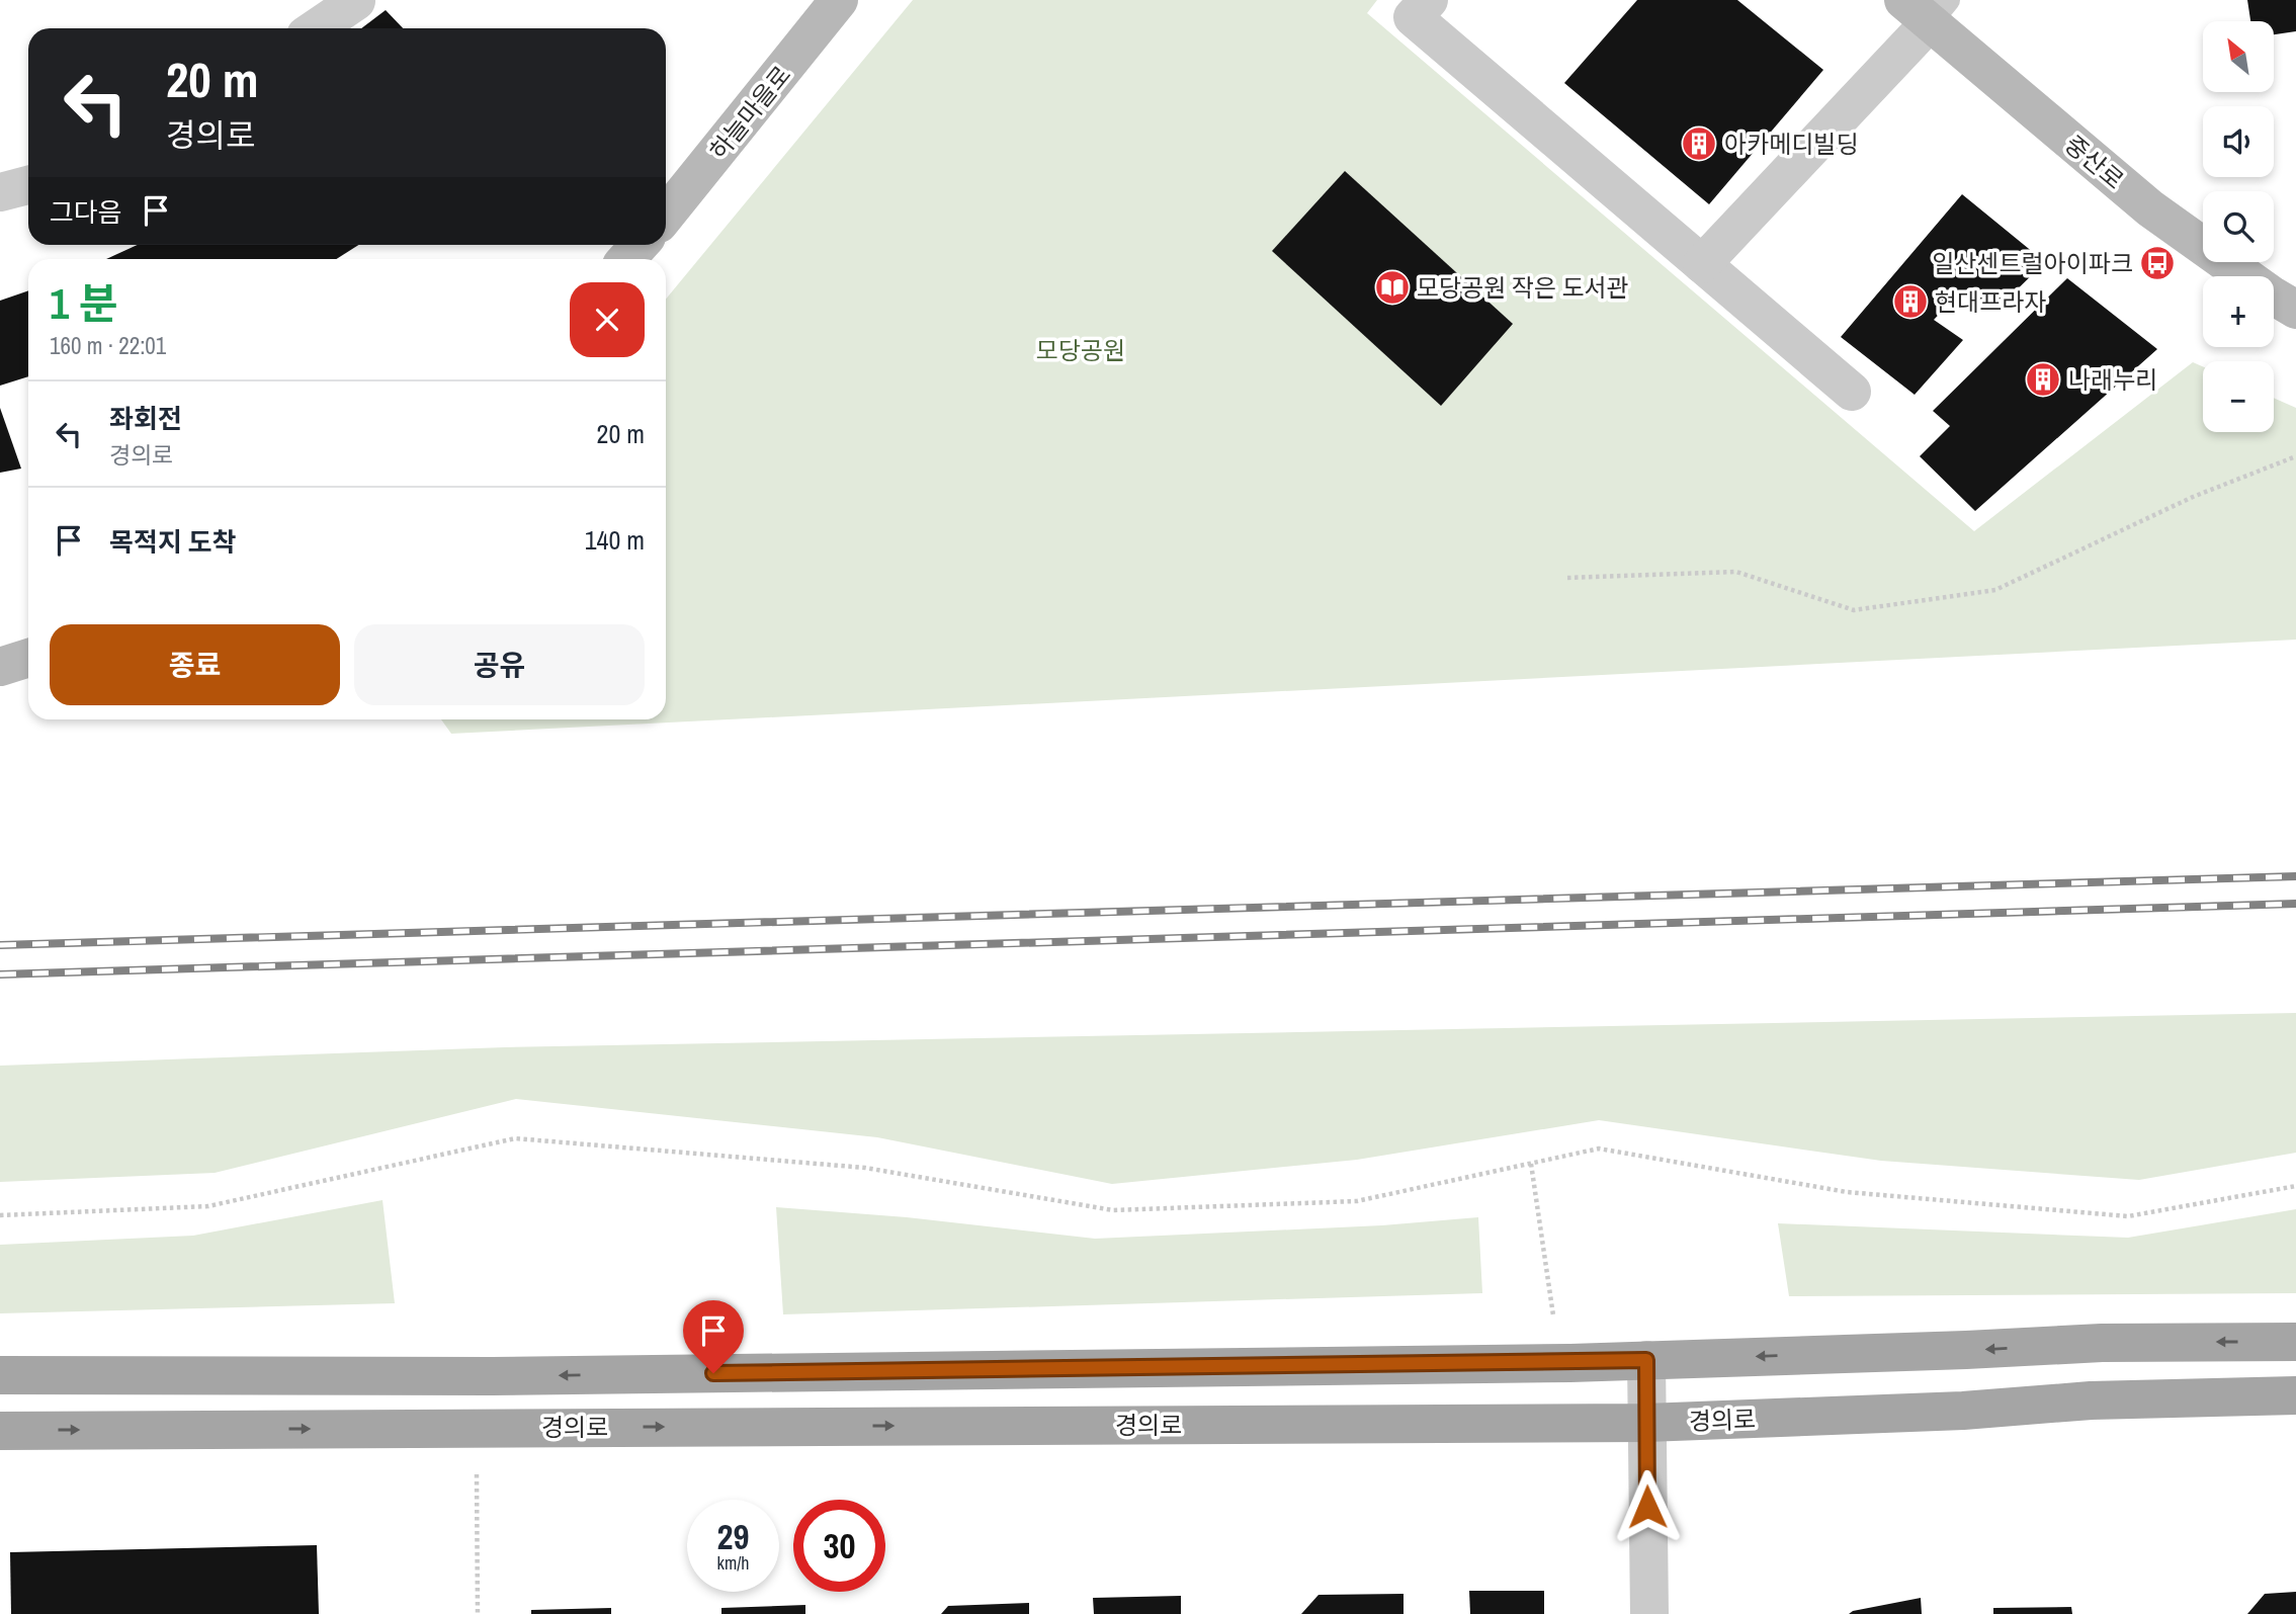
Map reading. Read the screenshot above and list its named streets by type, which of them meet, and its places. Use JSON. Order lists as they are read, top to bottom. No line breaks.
{"streets":{"main road":["하늘마을로","중산로","경의로"]},"parks":["모당공원"],"places":{"building":["아카메디빌딩","현대프라자","나래누리"],"bus stop":["일산센트럴아이파크"],"library":["모당공원 작은 도서관"]},"north":"top left","page":{"map_buttons":["+","−"],"turn":["20 m","경의로"],"then":"그다음","heading":["1 분","160 m · 22:01"],"list":[{"name":"좌회전","note":"경의로","value":"20 m"},{"name":"목적지 도착","value":"140 m"}],"buttons":["종료","공유"],"speed":"29 km/h","limit":"30"}}
